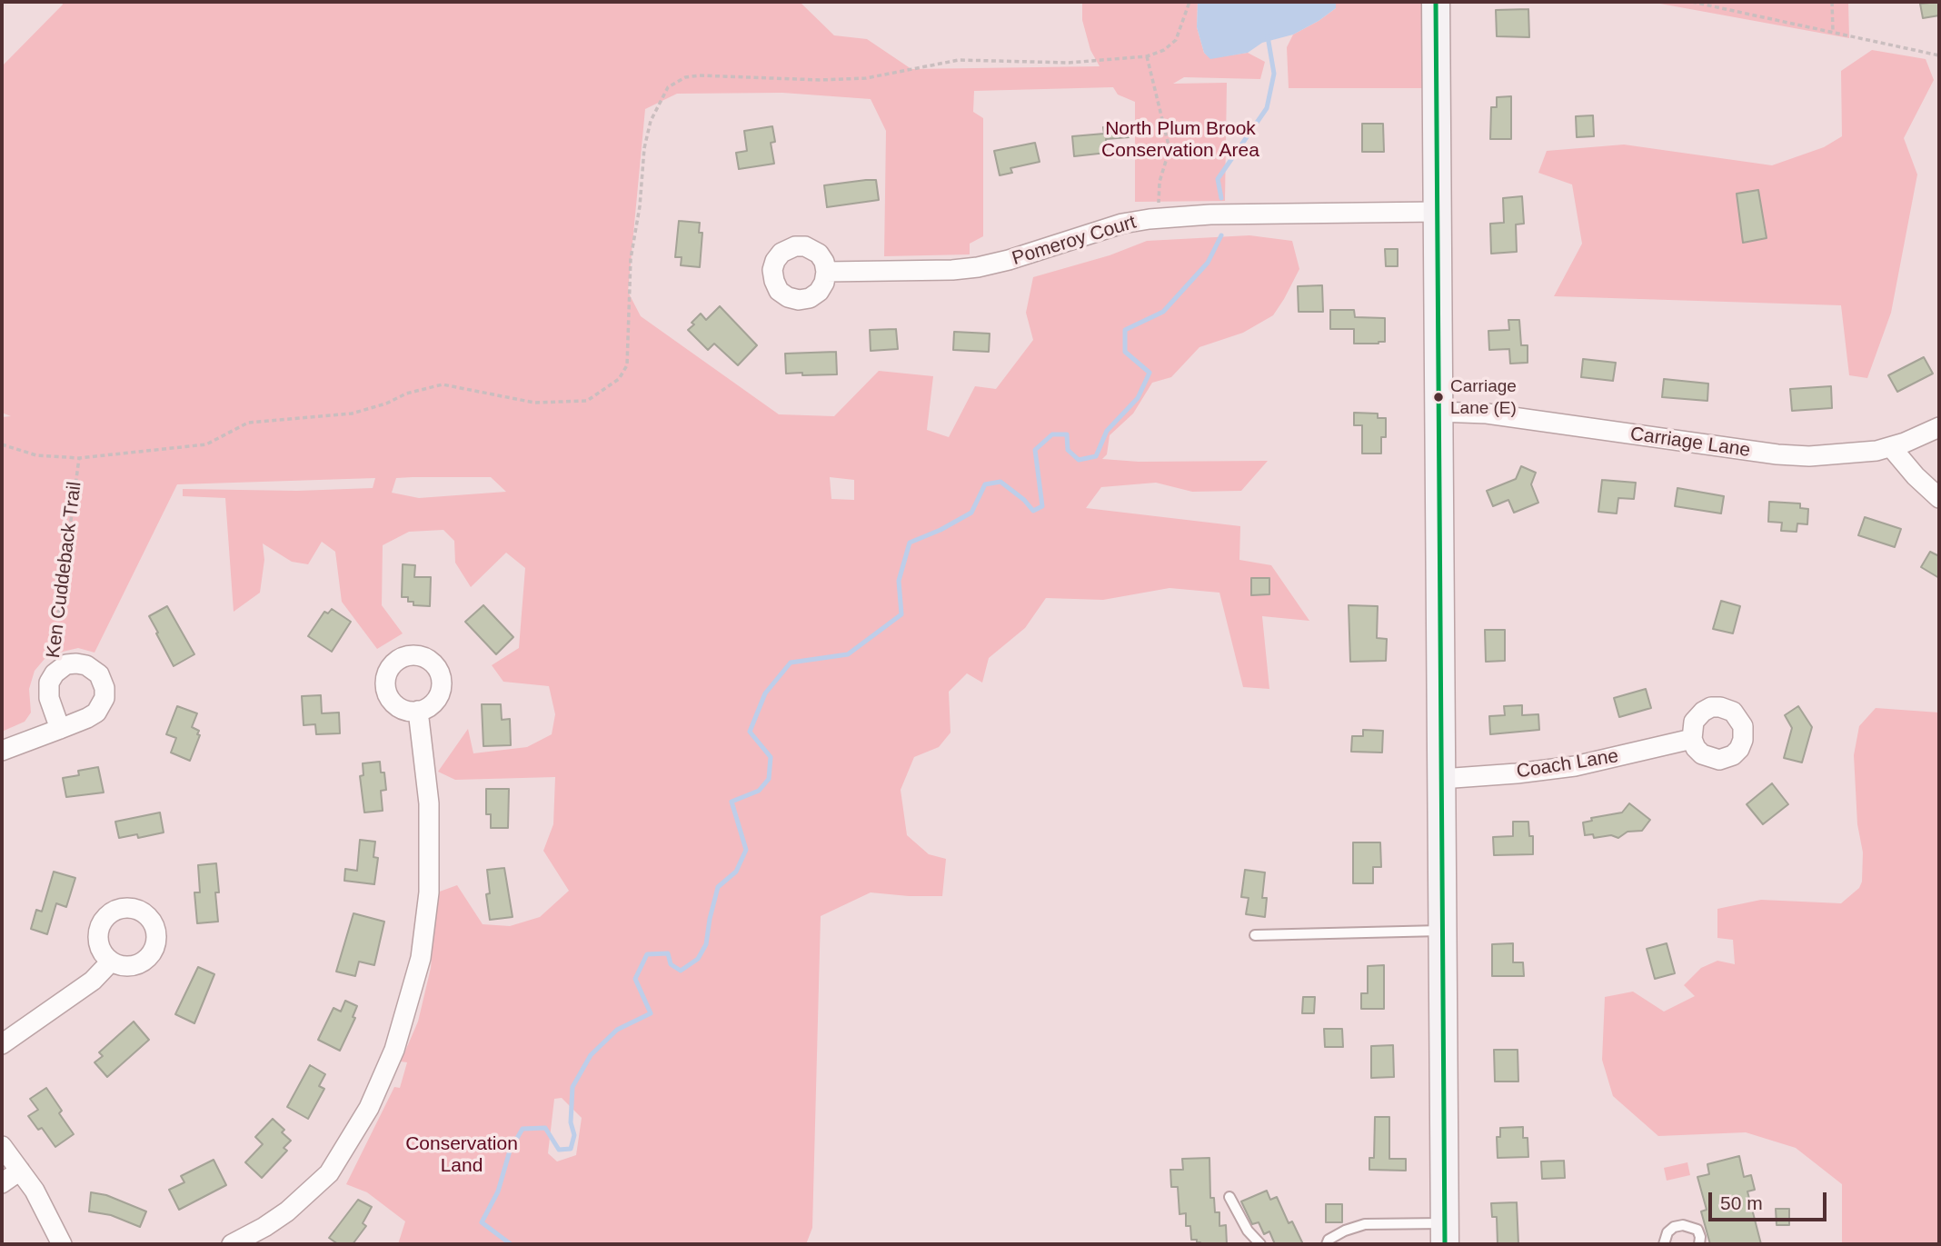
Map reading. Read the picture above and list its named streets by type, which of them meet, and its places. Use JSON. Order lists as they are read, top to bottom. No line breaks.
{"streets":{"street":["Pomeroy Court","Carriage Lane","Coach Lane"],"path":["Ken Cuddeback Trail"]},"parks":["North Plum Brook Conservation Area","Conservation Land"],"places":["Carriage Lane (E)"],"scale_bar":"50 m"}
